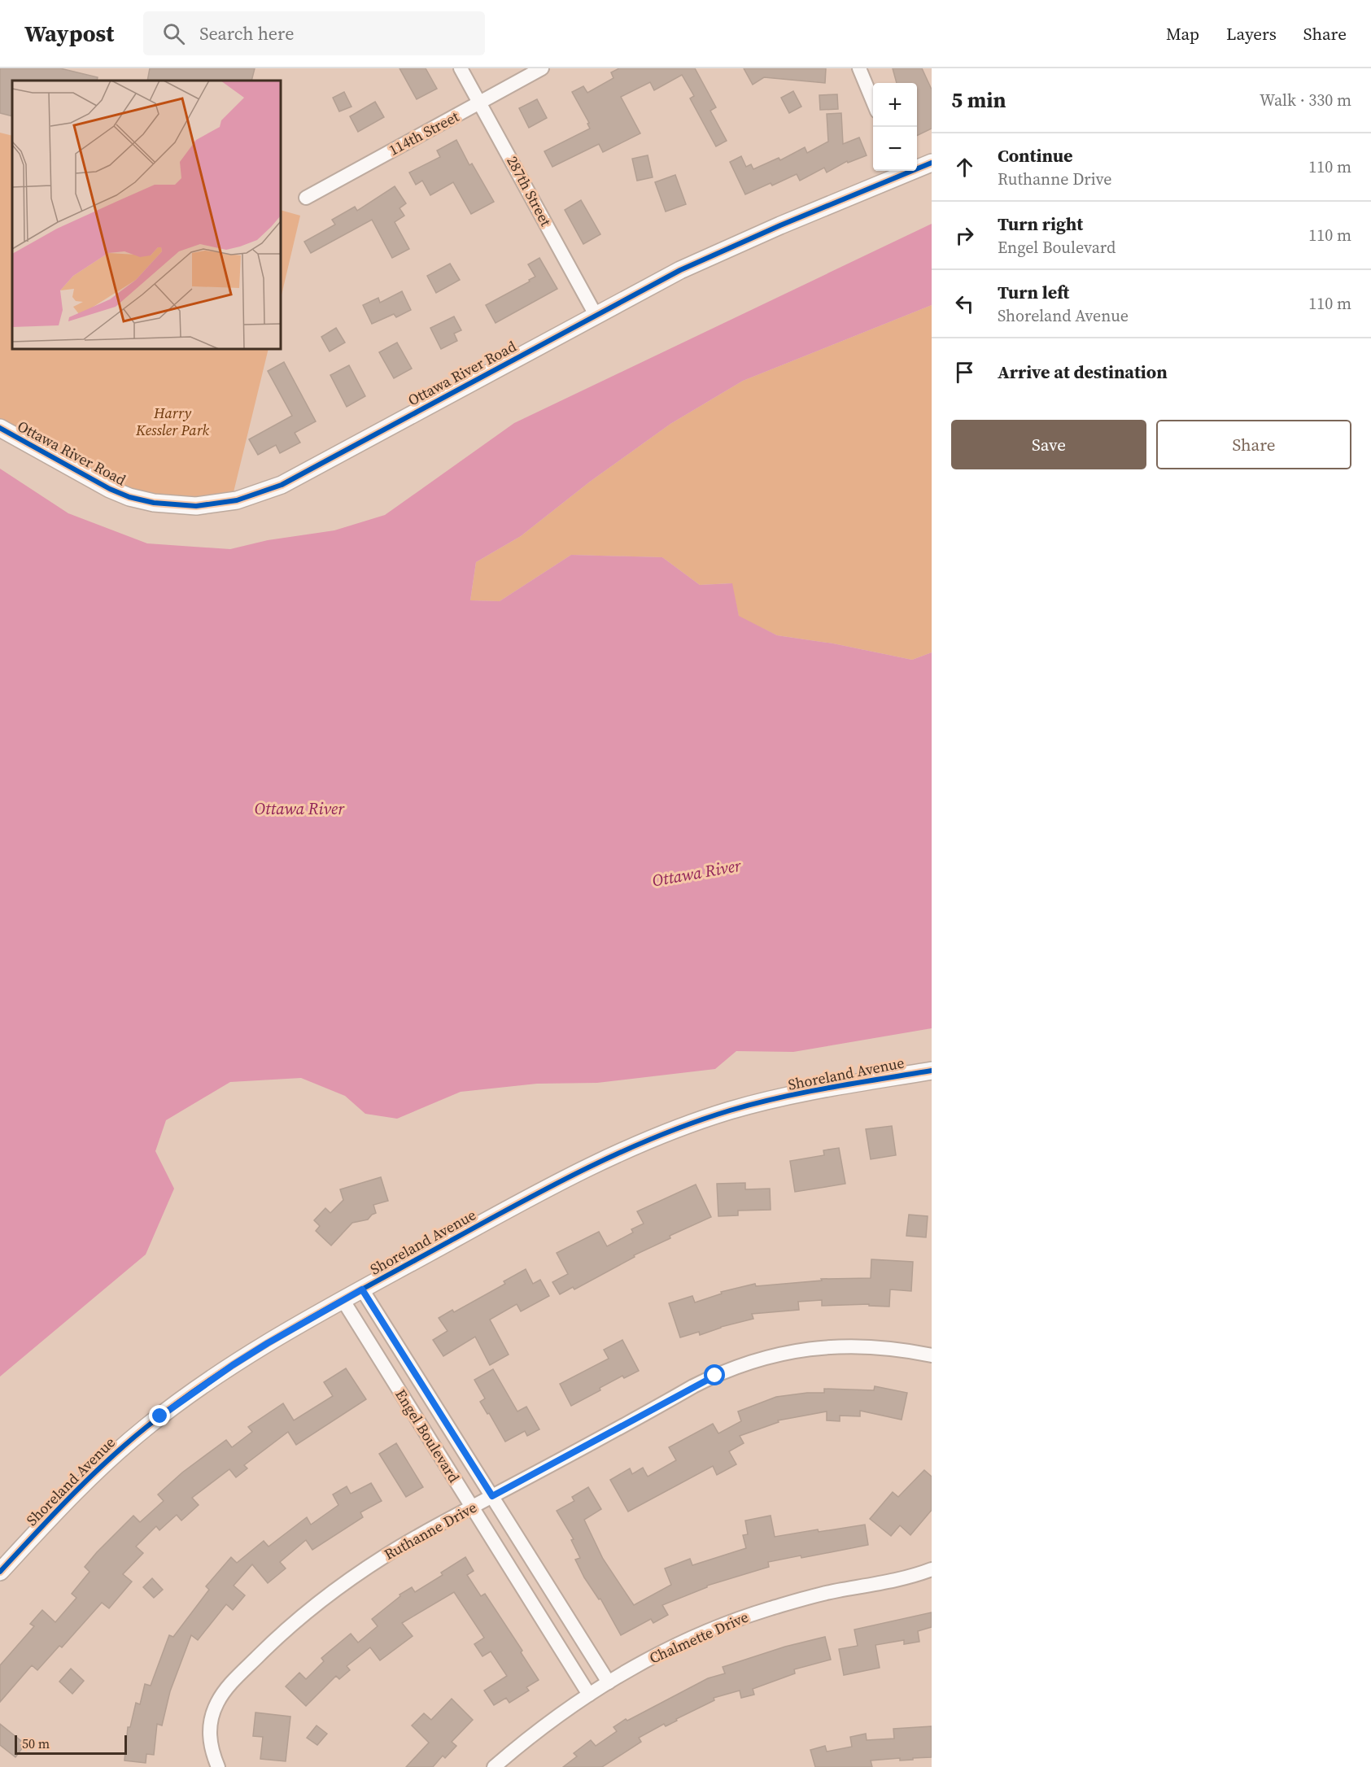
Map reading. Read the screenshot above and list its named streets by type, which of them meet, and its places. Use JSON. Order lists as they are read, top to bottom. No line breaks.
{"streets":{"street":["114th Street","287th Street","Ottawa River Road","Shoreland Avenue","Engel Boulevard","Ruthanne Drive","Chalmette Drive"]},"crossings":[["114th Street","287th Street"],["287th Street","Ottawa River Road"],["Shoreland Avenue","Engel Boulevard"],["Engel Boulevard","Ruthanne Drive"],["Engel Boulevard","Chalmette Drive"]],"water":["Ottawa River"],"parks":["Harry Kessler Park"],"scale_bar":"50 m","page":{"header":"Waypost","search":"Search here","nav":["Map","Layers","Share"],"heading":["5 min","Walk · 330 m"],"map_buttons":["+","−"],"list":[["Continue","Ruthanne Drive","110 m"],["Turn right","Engel Boulevard","110 m"],["Turn left","Shoreland Avenue","110 m"],"Arrive at destination"],"buttons":["Save","Share"],"scale":"50 m"}}
